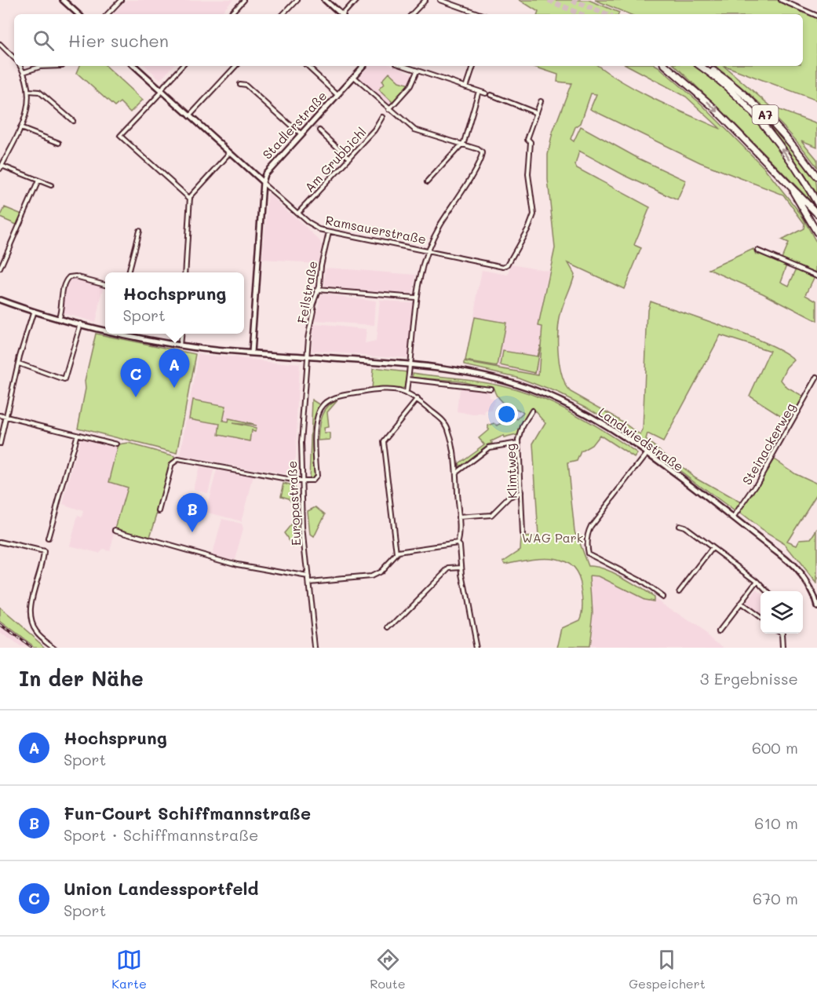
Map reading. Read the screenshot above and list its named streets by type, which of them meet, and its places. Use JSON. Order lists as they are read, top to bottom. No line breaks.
{"streets":{"highway":["A7"],"main road":["Stadlerstraße","Ramsauerstraße","Landwiedstraße"],"street":["Am Grubbichl","Feilstraße","Steinackerweg","Klimtweg","Europastraße"]},"crossings":[["Stadlerstraße","Ramsauerstraße"],["Stadlerstraße","Landwiedstraße"],["Am Grubbichl","Ramsauerstraße"],["Ramsauerstraße","Feilstraße"],["Feilstraße","Landwiedstraße"],["Feilstraße","Europastraße"],["Landwiedstraße","Steinackerweg"],["Landwiedstraße","Europastraße"]],"parks":["WAG Park"],"page":{"search":"Hier suchen","popup":["Hochsprung","Sport"],"pins":["A","C","B"],"heading":["In der Nähe","3 Ergebnisse"],"list":[{"mark":"A","name":"Hochsprung","note":"Sport","value":"600 m"},{"mark":"B","name":"Fun-Court Schiffmannstraße","note":"Sport · Schiffmannstraße","value":"610 m"},{"mark":"C","name":"Union Landessportfeld","note":"Sport","value":"670 m"}],"nav":["Karte","Route","Gespeichert"]}}
